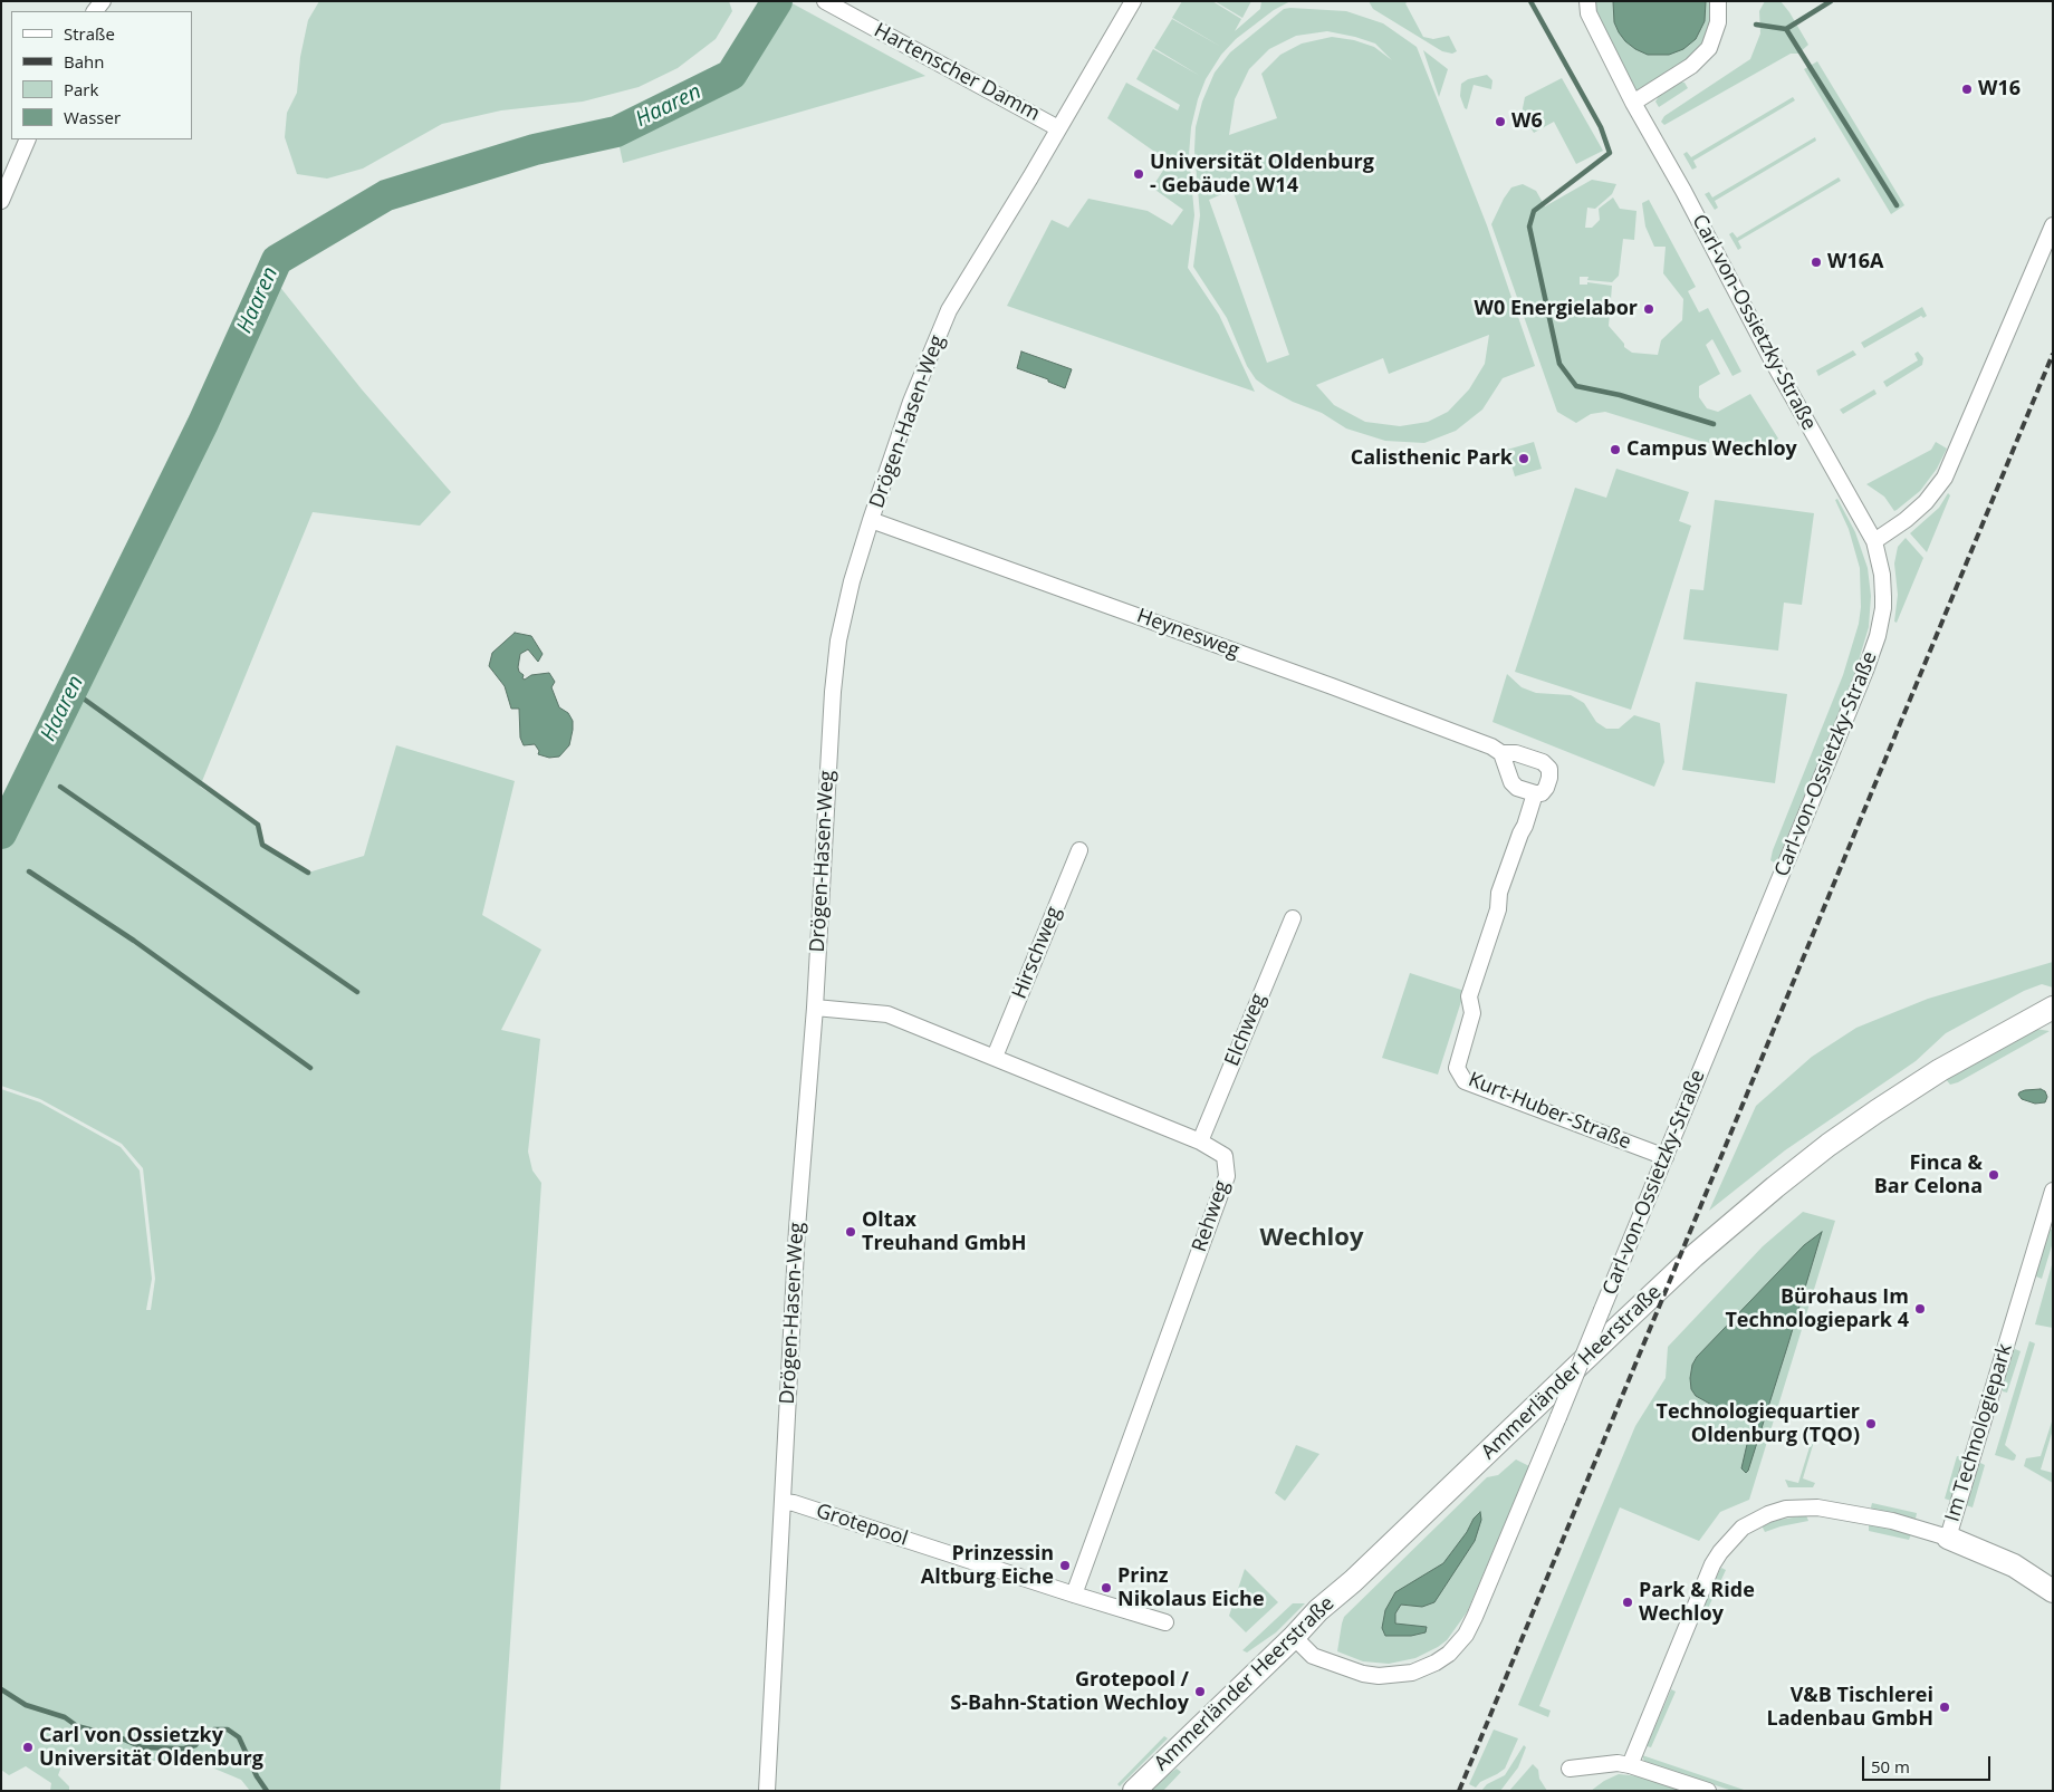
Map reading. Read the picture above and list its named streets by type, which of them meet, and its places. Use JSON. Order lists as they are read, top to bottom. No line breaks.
{"streets":{"street":["Hartenscher Damm","Carl-von-Ossietzky-Straße","Drögen-Hasen-Weg","Heynesweg","Hirschweg","Elchweg","Kurt-Huber-Straße","Rehweg","Ammerländer Heerstraße","Im Technologiepark","Grotepool"]},"crossings":[["Hartenscher Damm","Drögen-Hasen-Weg"],["Carl-von-Ossietzky-Straße","Kurt-Huber-Straße"],["Carl-von-Ossietzky-Straße","Ammerländer Heerstraße"],["Drögen-Hasen-Weg","Heynesweg"],["Drögen-Hasen-Weg","Rehweg"],["Drögen-Hasen-Weg","Grotepool"],["Heynesweg","Kurt-Huber-Straße"],["Hirschweg","Rehweg"],["Elchweg","Rehweg"],["Rehweg","Grotepool"]],"districts":["Wechloy"],"water":["Haaren"],"places":["W16","W6","Universität Oldenburg - Gebäude W14","W16A","W0 Energielabor","Campus Wechloy","Calisthenic Park","Finca & Bar Celona","Oltax Treuhand GmbH","Bürohaus Im Technologiepark 4","Technologiequartier Oldenburg (TQO)","Prinzessin Altburg Eiche","Prinz Nikolaus Eiche","Park & Ride Wechloy","Grotepool / S-Bahn-Station Wechloy","V&B Tischlerei Ladenbau GmbH","Carl von Ossietzky Universität Oldenburg"],"legend":["Straße","Bahn","Park","Wasser"],"scale_bar":"50 m"}
